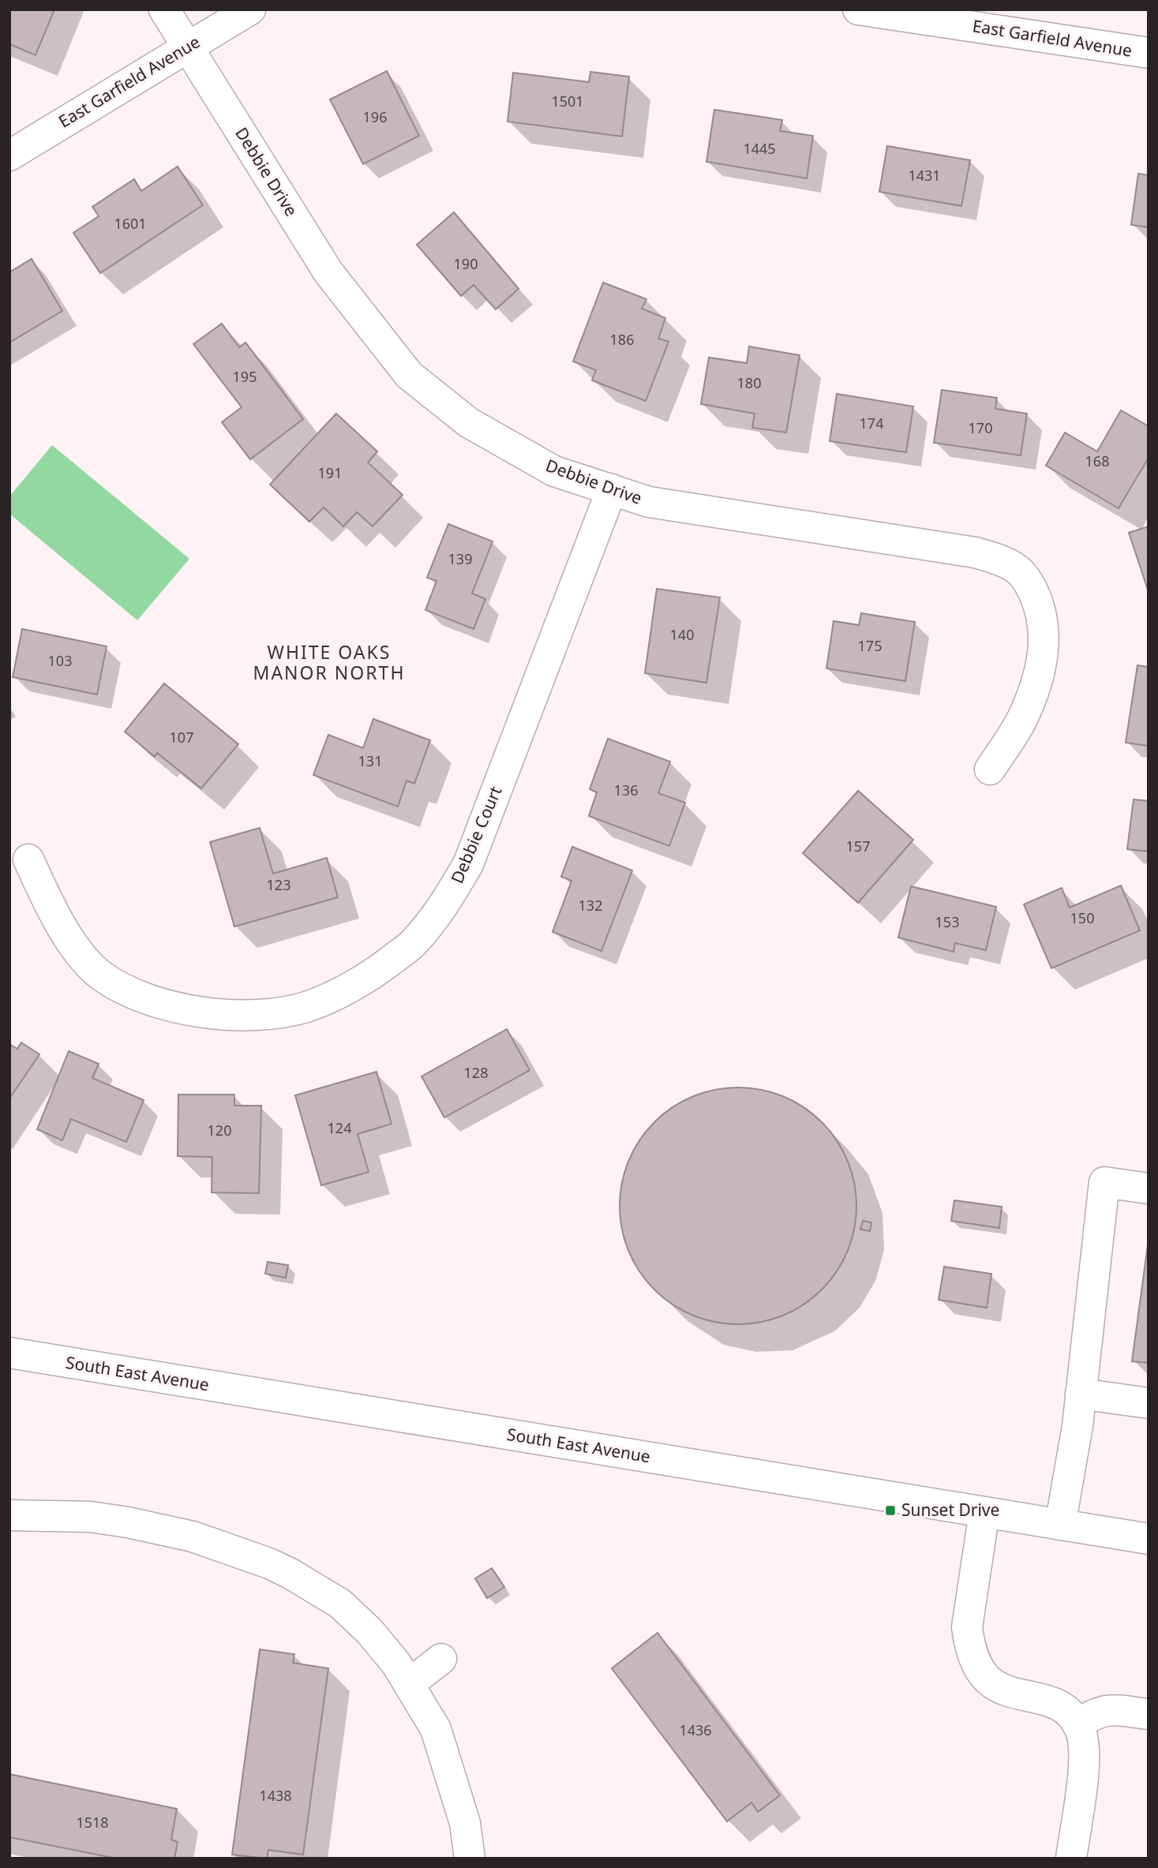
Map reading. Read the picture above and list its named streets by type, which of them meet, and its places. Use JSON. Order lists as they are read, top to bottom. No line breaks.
{"streets":{"street":["East Garfield Avenue","Debbie Drive","Debbie Court","South East Avenue"]},"crossings":[["East Garfield Avenue","Debbie Drive"],["Debbie Drive","Debbie Court"]],"districts":["WHITE OAKS MANOR NORTH"],"places":{"transit":["Sunset Drive"]},"house_numbers":["1501","196","1445","1431","1601","190","186","195","180","174","170","168","191","139","140","175","103","107","131","136","157","123","132","150","153","128","124","120","1436","1438","1518"]}
